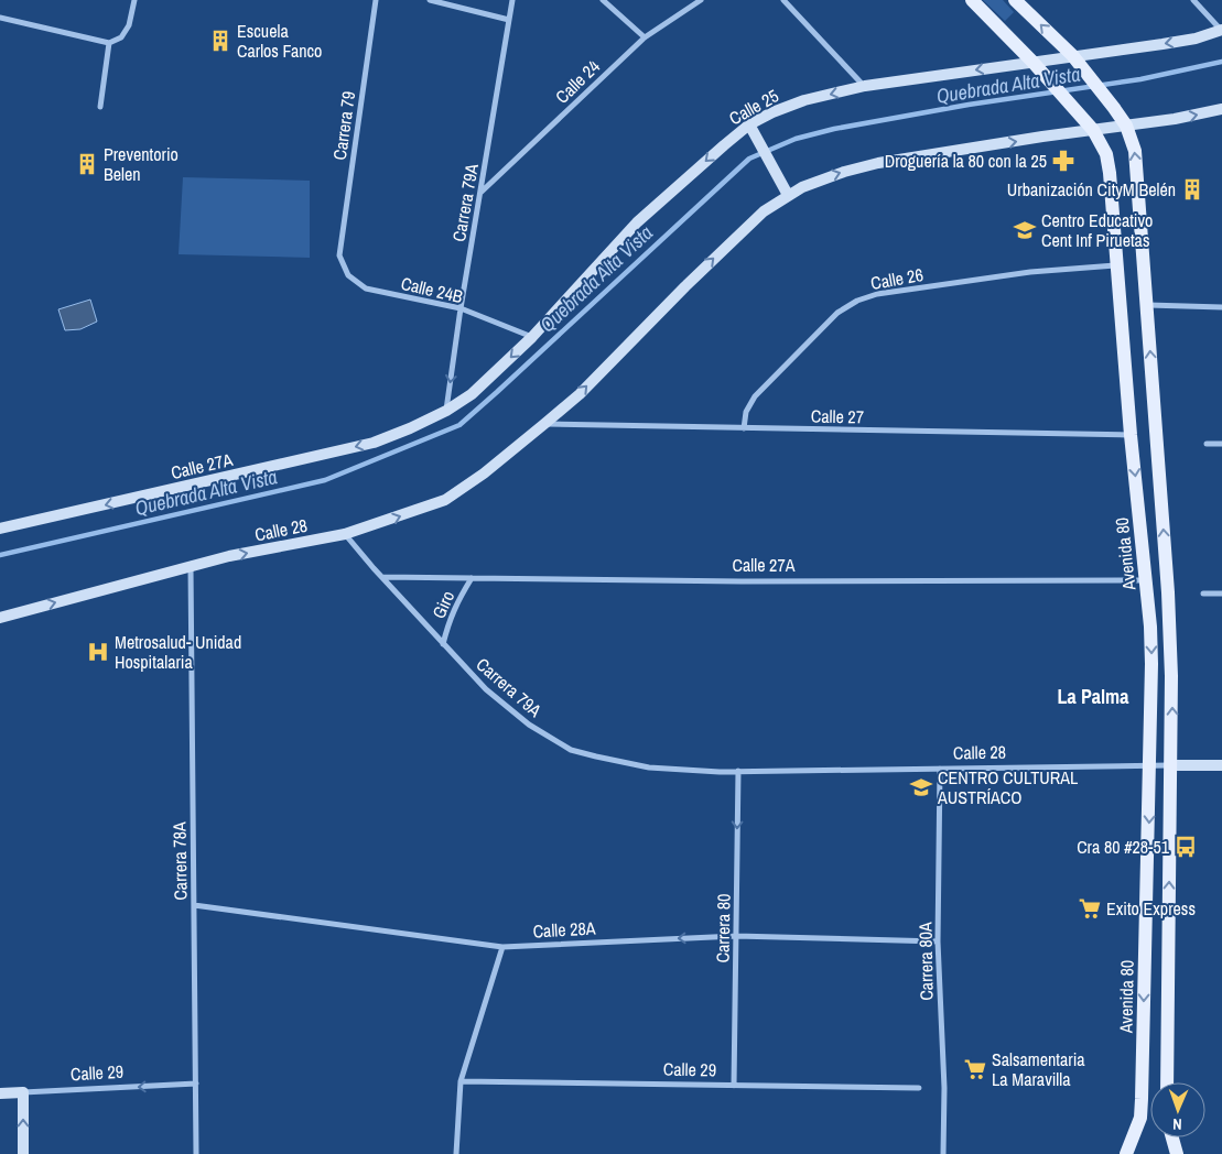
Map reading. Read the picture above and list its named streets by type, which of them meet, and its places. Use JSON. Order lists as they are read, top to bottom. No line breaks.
{"streets":{"main road":["Avenida 80"],"street":["Calle 24","Calle 25","Carrera 79","Carrera 79A","Calle 26","Calle 24B","Calle 27","Calle 27A","Calle 28","Giro","Carrera 78A","Carrera 80","Calle 28A","Carrera 80A","Calle 29"]},"crossings":[["Calle 24","Carrera 79A"],["Calle 25","Carrera 79A"],["Calle 25","Calle 24B"],["Calle 25","Calle 27A"],["Calle 25","Avenida 80"],["Carrera 79","Calle 24B"],["Carrera 79A","Calle 24B"],["Carrera 79A","Calle 27A"],["Carrera 79A","Calle 28"],["Carrera 79A","Giro"],["Carrera 79A","Carrera 80"],["Calle 26","Calle 27"],["Calle 26","Avenida 80"],["Calle 27","Calle 28"],["Calle 27","Avenida 80"],["Calle 27A","Avenida 80"],["Calle 27A","Giro"],["Calle 28","Avenida 80"],["Calle 28","Carrera 78A"],["Calle 28","Carrera 80"],["Calle 28","Carrera 80A"],["Carrera 78A","Calle 28A"],["Carrera 78A","Calle 29"],["Carrera 80","Calle 28A"],["Carrera 80","Calle 29"],["Calle 28A","Carrera 80A"]],"one_way":["Calle 27A","Calle 28","Carrera 80"],"districts":["La Palma"],"water":["Quebrada Alta Vista"],"places":{"building":["Escuela Carlos Fanco","Preventorio Belen","Urbanización CityM Belén"],"pharmacy":["Droguería la 80 con la 25"],"school or university":["Centro Educativo Cent Inf Piruetas","CENTRO CULTURAL AUSTRÍACO"],"hospital":["Metrosalud- Unidad Hospitalaria"],"bus stop":["Cra 80 #28-51"],"supermarket":["Exito Express","Salsamentaria La Maravilla"]},"north":"bottom"}
